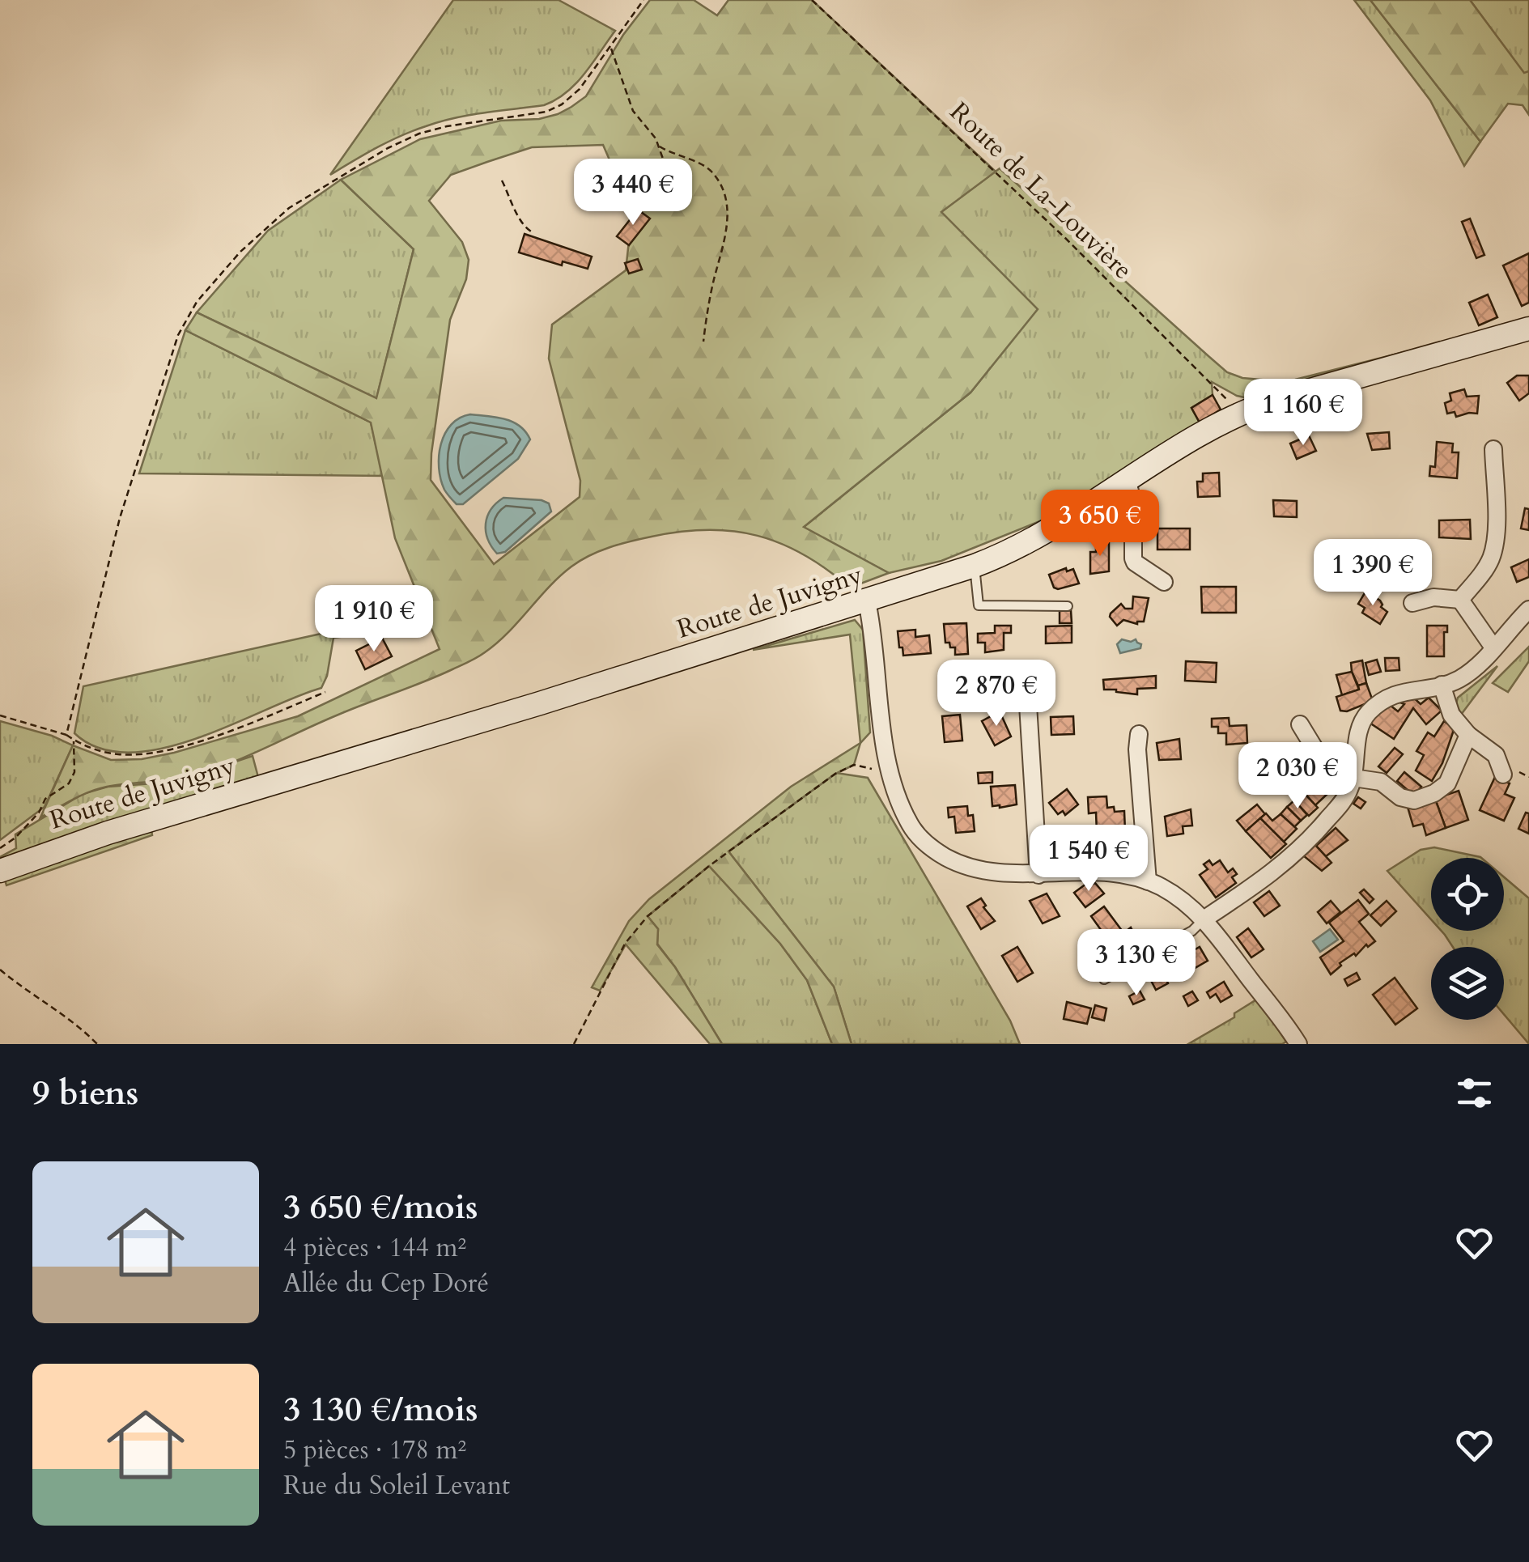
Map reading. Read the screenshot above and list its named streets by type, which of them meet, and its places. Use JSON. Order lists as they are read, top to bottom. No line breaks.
{"streets":{"street":["Route de Juvigny"],"path":["Route de La-Louvière"]},"crossings":[["Route de La-Louvière","Route de Juvigny"]],"page":{"price":["3 440 €","1 160 €","3 650 €","1 390 €","1 910 €","2 870 €","2 030 €","1 540 €","3 130 €"],"heading":"9 biens","list":[{"name":"3 650 €/mois","note":"4 pièces · 144 m² · Allée du Cep Doré"},{"name":"3 130 €/mois","note":"5 pièces · 178 m² · Rue du Soleil Levant"}]}}
